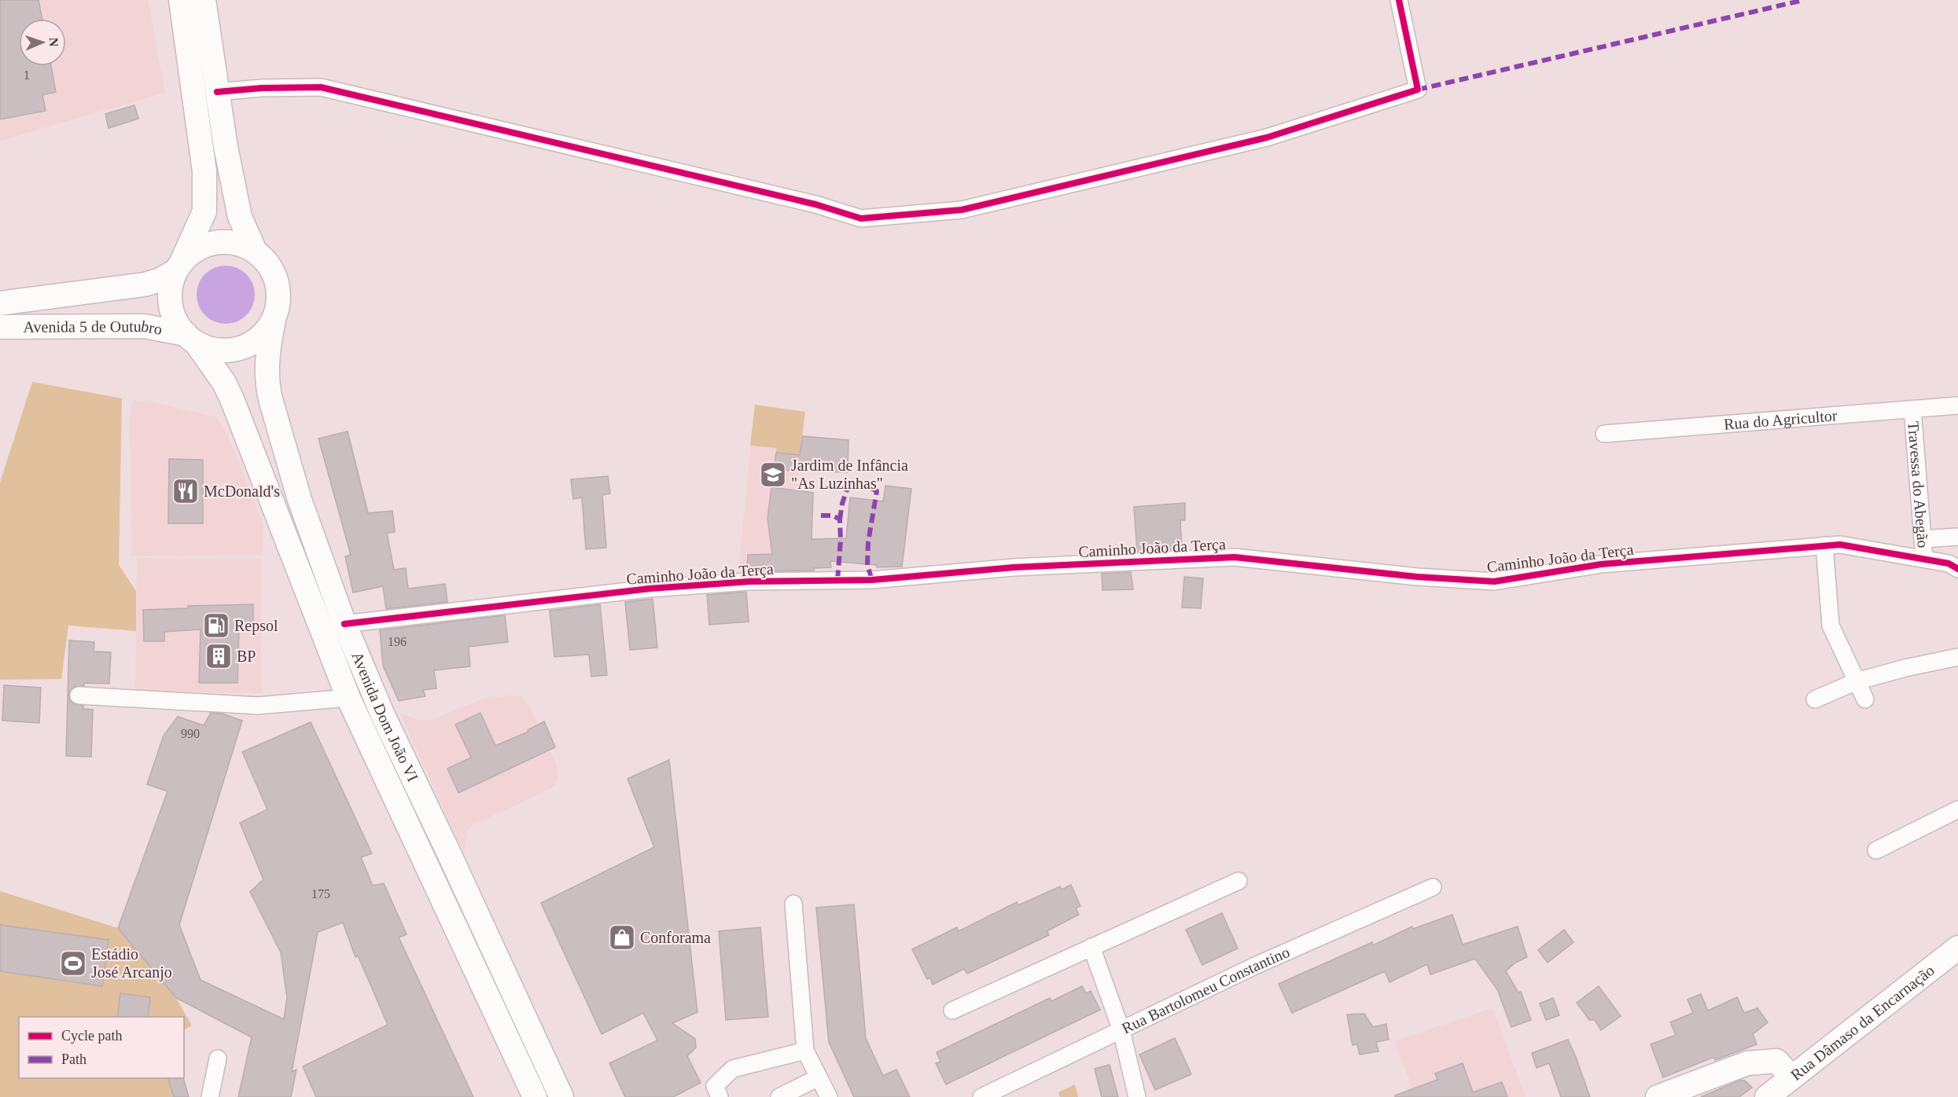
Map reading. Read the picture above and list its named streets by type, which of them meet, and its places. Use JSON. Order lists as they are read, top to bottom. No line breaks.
{"streets":{"main road":["Avenida 5 de Outubro","Avenida Dom João VI","Rua Dâmaso da Encarnação"],"street":["Rua do Agricultor","Travessa do Abegão","Caminho João da Terça","Rua Bartolomeu Constantino"]},"crossings":[["Avenida 5 de Outubro","Avenida Dom João VI"],["Rua do Agricultor","Travessa do Abegão"],["Travessa do Abegão","Caminho João da Terça"],["Caminho João da Terça","Avenida Dom João VI"]],"places":{"school or university":["Jardim de Infância \"As Luzinhas\""],"restaurant":["McDonald's"],"fuel station":["Repsol"],"building":["BP"],"shop":["Conforama"],"sports":["Estádio José Arcanjo"]},"house_numbers":["1","196","990","175"],"legend":["Cycle path","Path"],"north":"right"}
